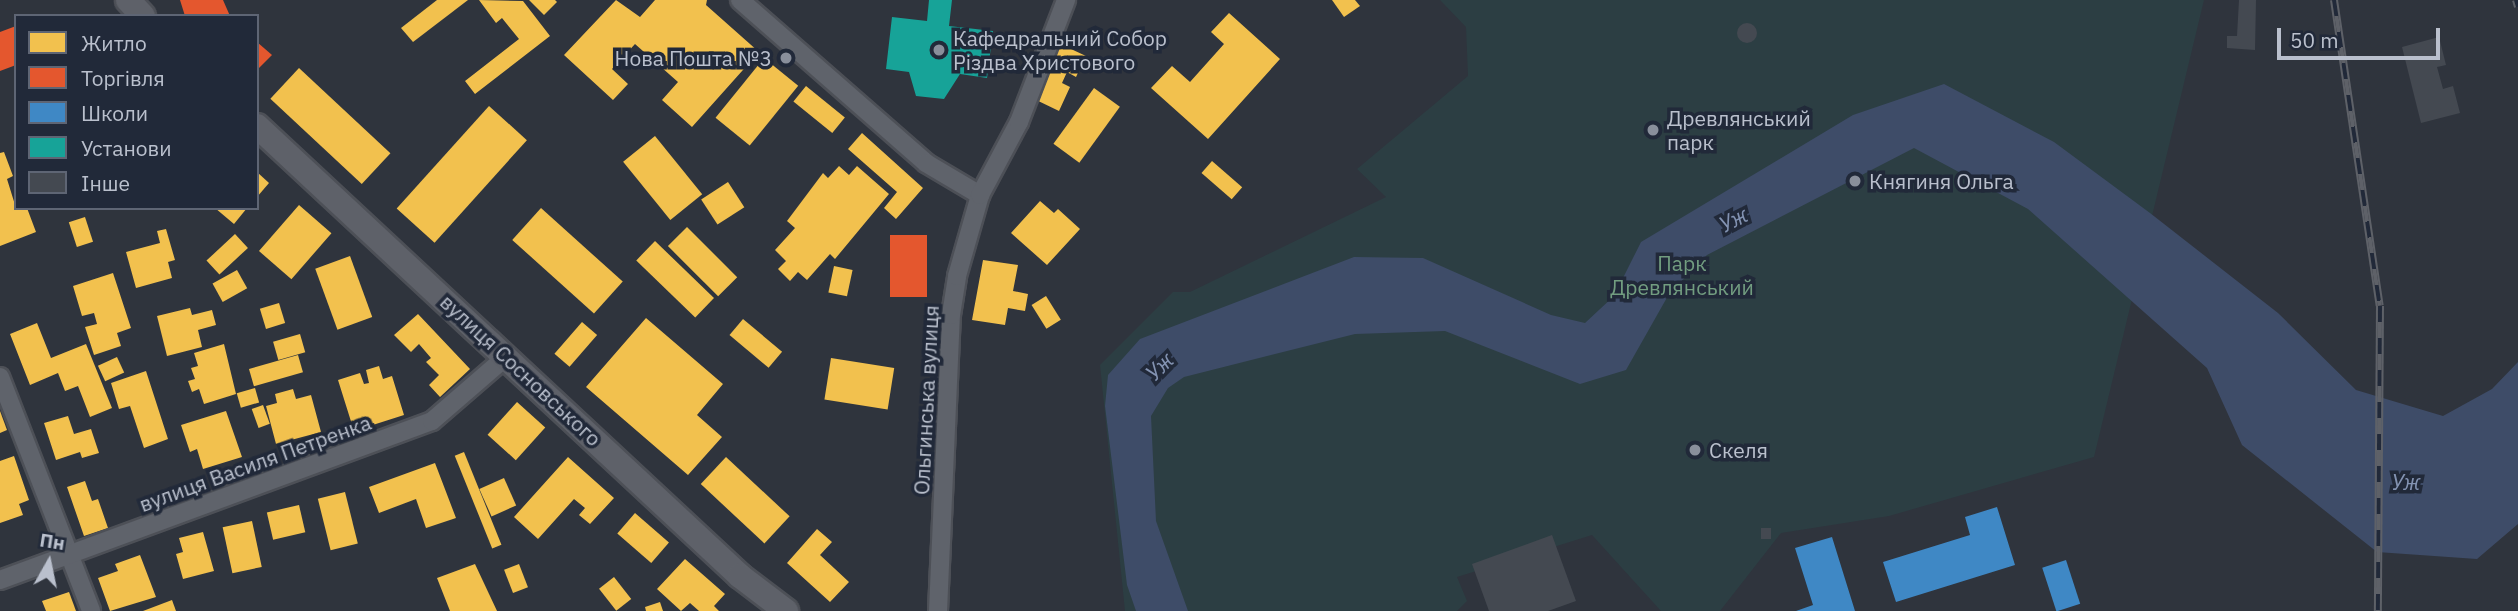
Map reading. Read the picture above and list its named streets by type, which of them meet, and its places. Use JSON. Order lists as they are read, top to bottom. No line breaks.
{"streets":{"street":["вулиця Сосновського","Ольгинська вулиця","вулиця Василя Петренка"]},"crossings":[["вулиця Сосновського","вулиця Василя Петренка"]],"water":["Уж"],"parks":["Парк Древлянський"],"places":["Кафедральний Собор Різдва Христового","Нова Пошта №3","Древлянський парк","Княгиня Ольга","Скеля"],"legend":["Житло","Торгівля","Школи","Установи","Інше"],"scale_bar":"50 m","north":"top"}
